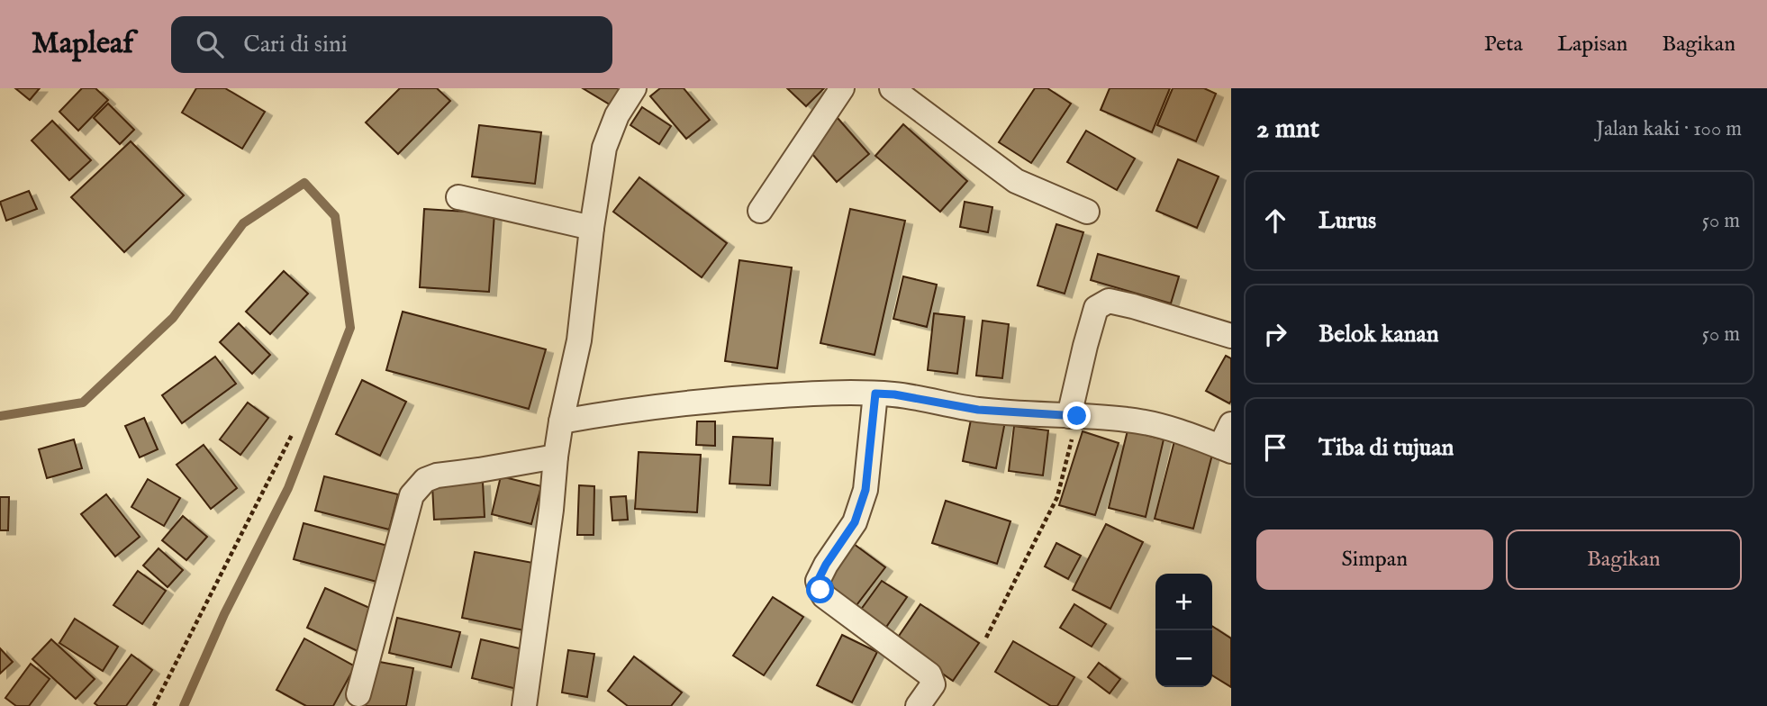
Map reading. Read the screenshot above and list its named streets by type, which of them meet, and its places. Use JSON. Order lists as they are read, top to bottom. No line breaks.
{"page":{"header":"Mapleaf","search":"Cari di sini","nav":["Peta","Lapisan","Bagikan"],"heading":["2 mnt","Jalan kaki · 100 m"],"list":[["Lurus","50 m"],["Belok kanan","50 m"],"Tiba di tujuan"],"buttons":["Simpan","Bagikan"],"map_buttons":["+","−"]}}
